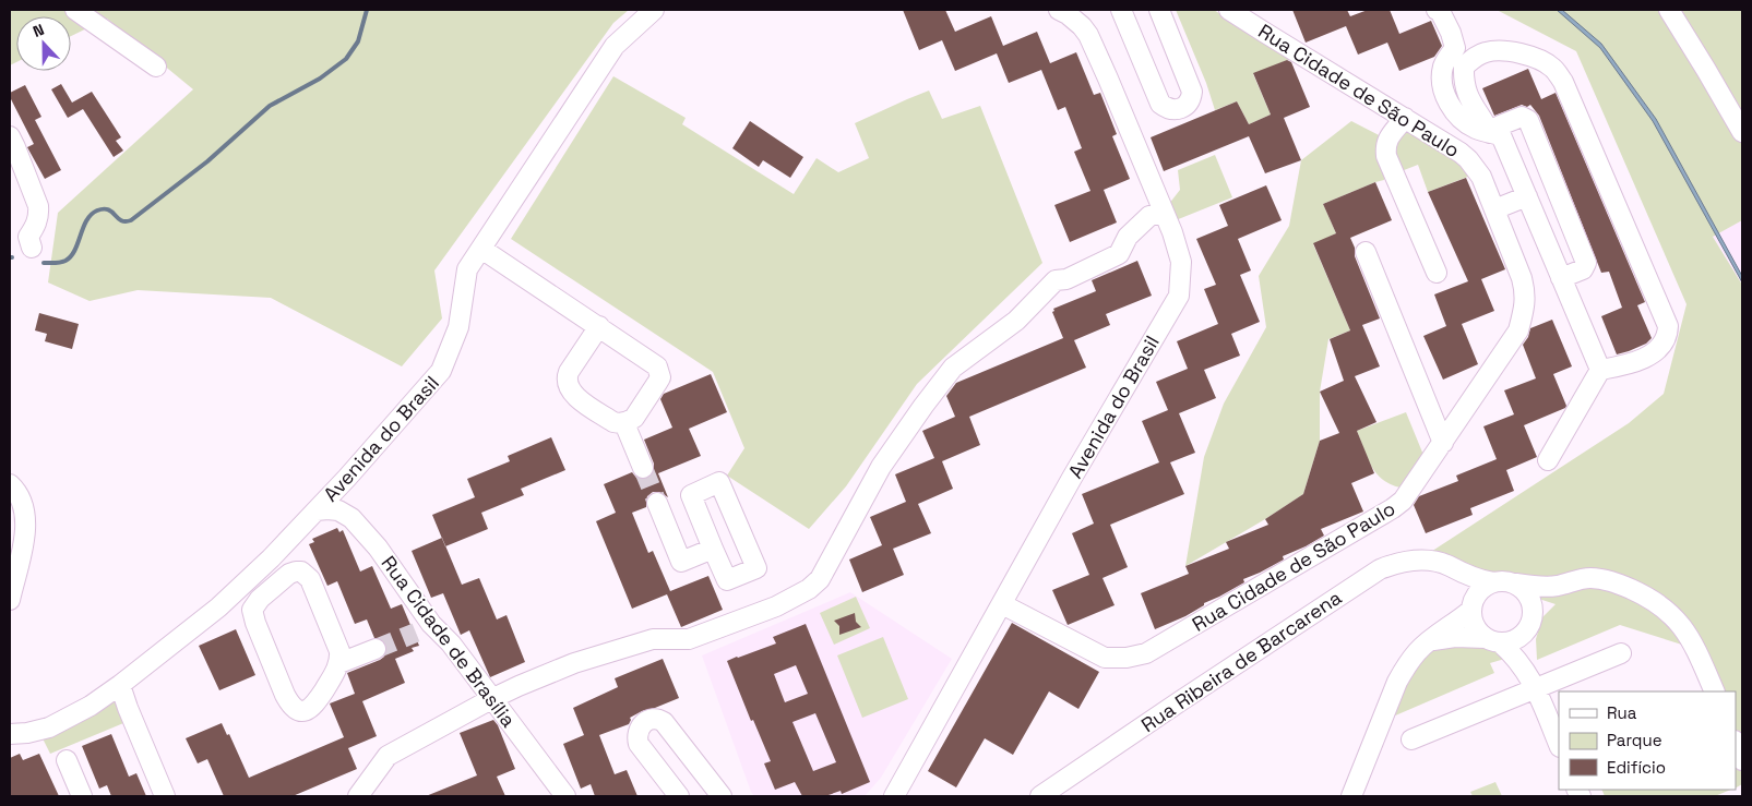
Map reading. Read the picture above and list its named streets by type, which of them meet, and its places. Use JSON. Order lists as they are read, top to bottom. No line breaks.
{"streets":{"street":["Rua Cidade de São Paulo","Avenida do Brasil","Rua Cidade de Brasília","Rua Ribeira de Barcarena"]},"crossings":[["Rua Cidade de São Paulo","Avenida do Brasil"],["Avenida do Brasil","Rua Cidade de Brasília"]],"legend":["Rua","Parque","Edifício"],"north":"top"}
